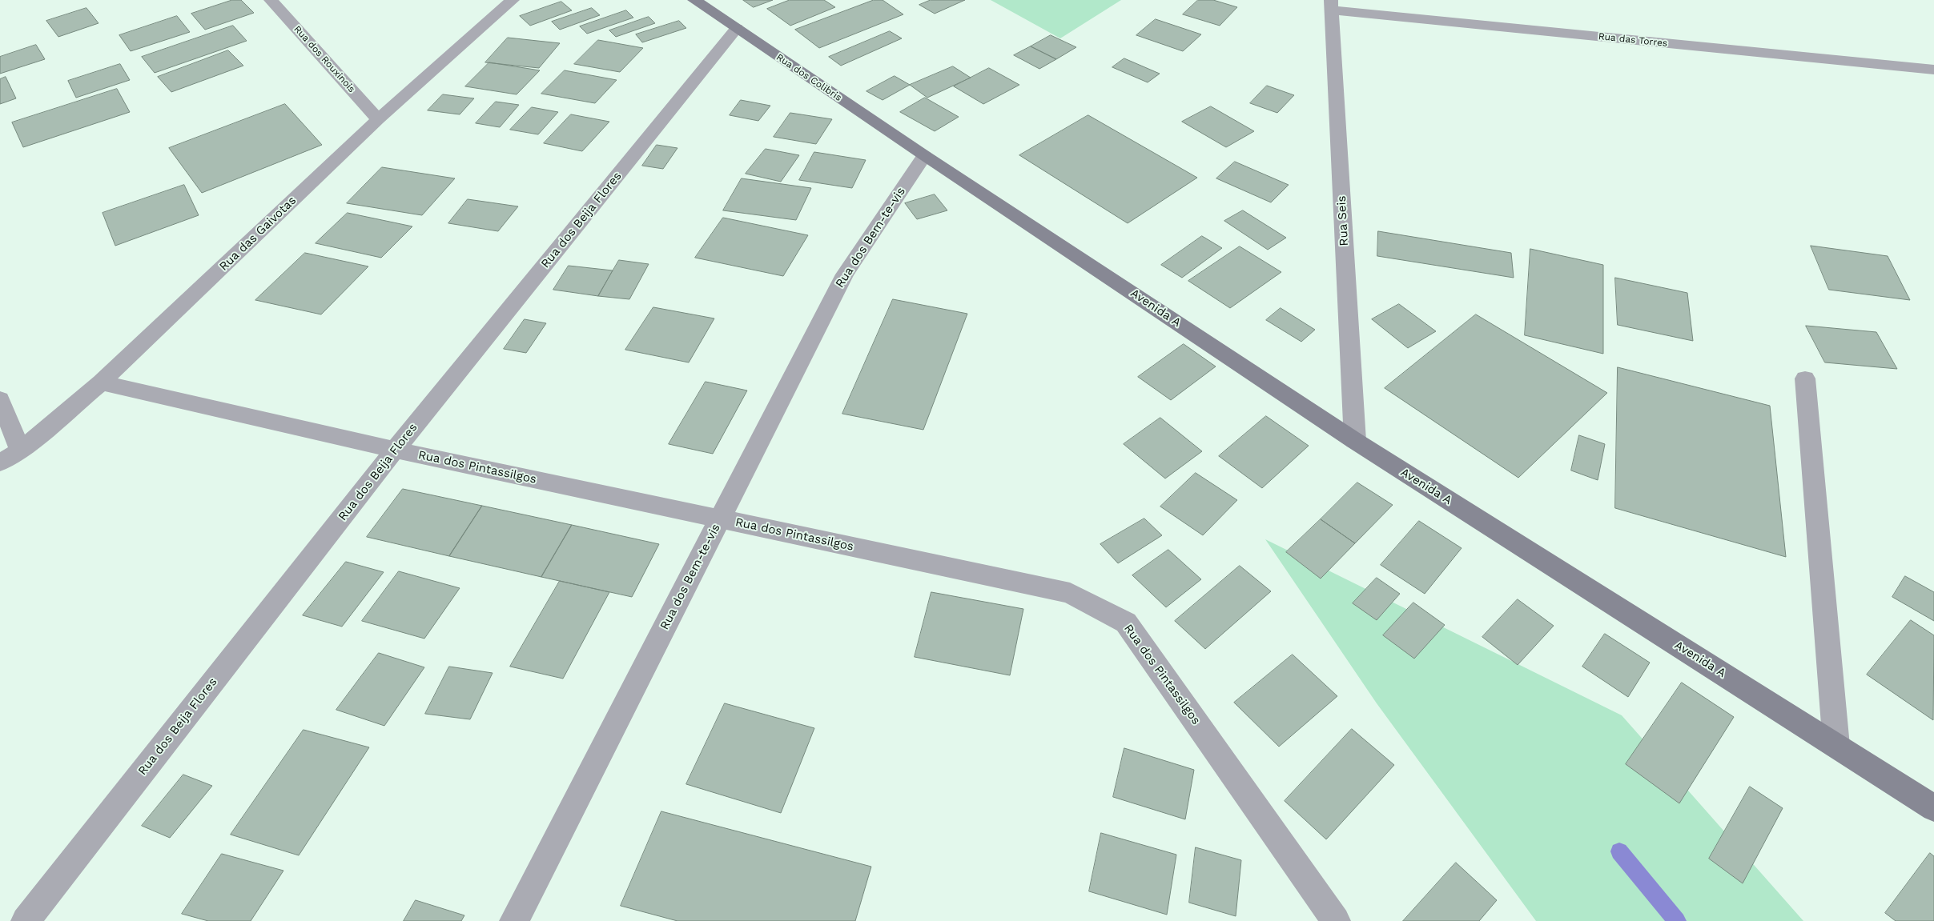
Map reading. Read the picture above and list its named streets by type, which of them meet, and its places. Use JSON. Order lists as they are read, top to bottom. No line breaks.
{"streets":{"street":["Rua das Torres","Rua dos Rouxinois","Rua dos Colibris","Rua dos Beija Flores","Rua Seis","Rua das Gaivotas","Rua dos Bem-te-vis","Avenida A","Rua dos Pintassilgos"]},"crossings":[["Rua das Torres","Rua Seis"],["Rua dos Rouxinois","Rua das Gaivotas"],["Rua dos Colibris","Rua dos Beija Flores"],["Rua dos Colibris","Rua dos Bem-te-vis"],["Rua dos Colibris","Avenida A"],["Rua dos Beija Flores","Rua dos Pintassilgos"],["Rua Seis","Avenida A"],["Rua das Gaivotas","Rua dos Pintassilgos"],["Rua dos Bem-te-vis","Avenida A"],["Rua dos Bem-te-vis","Rua dos Pintassilgos"]]}
